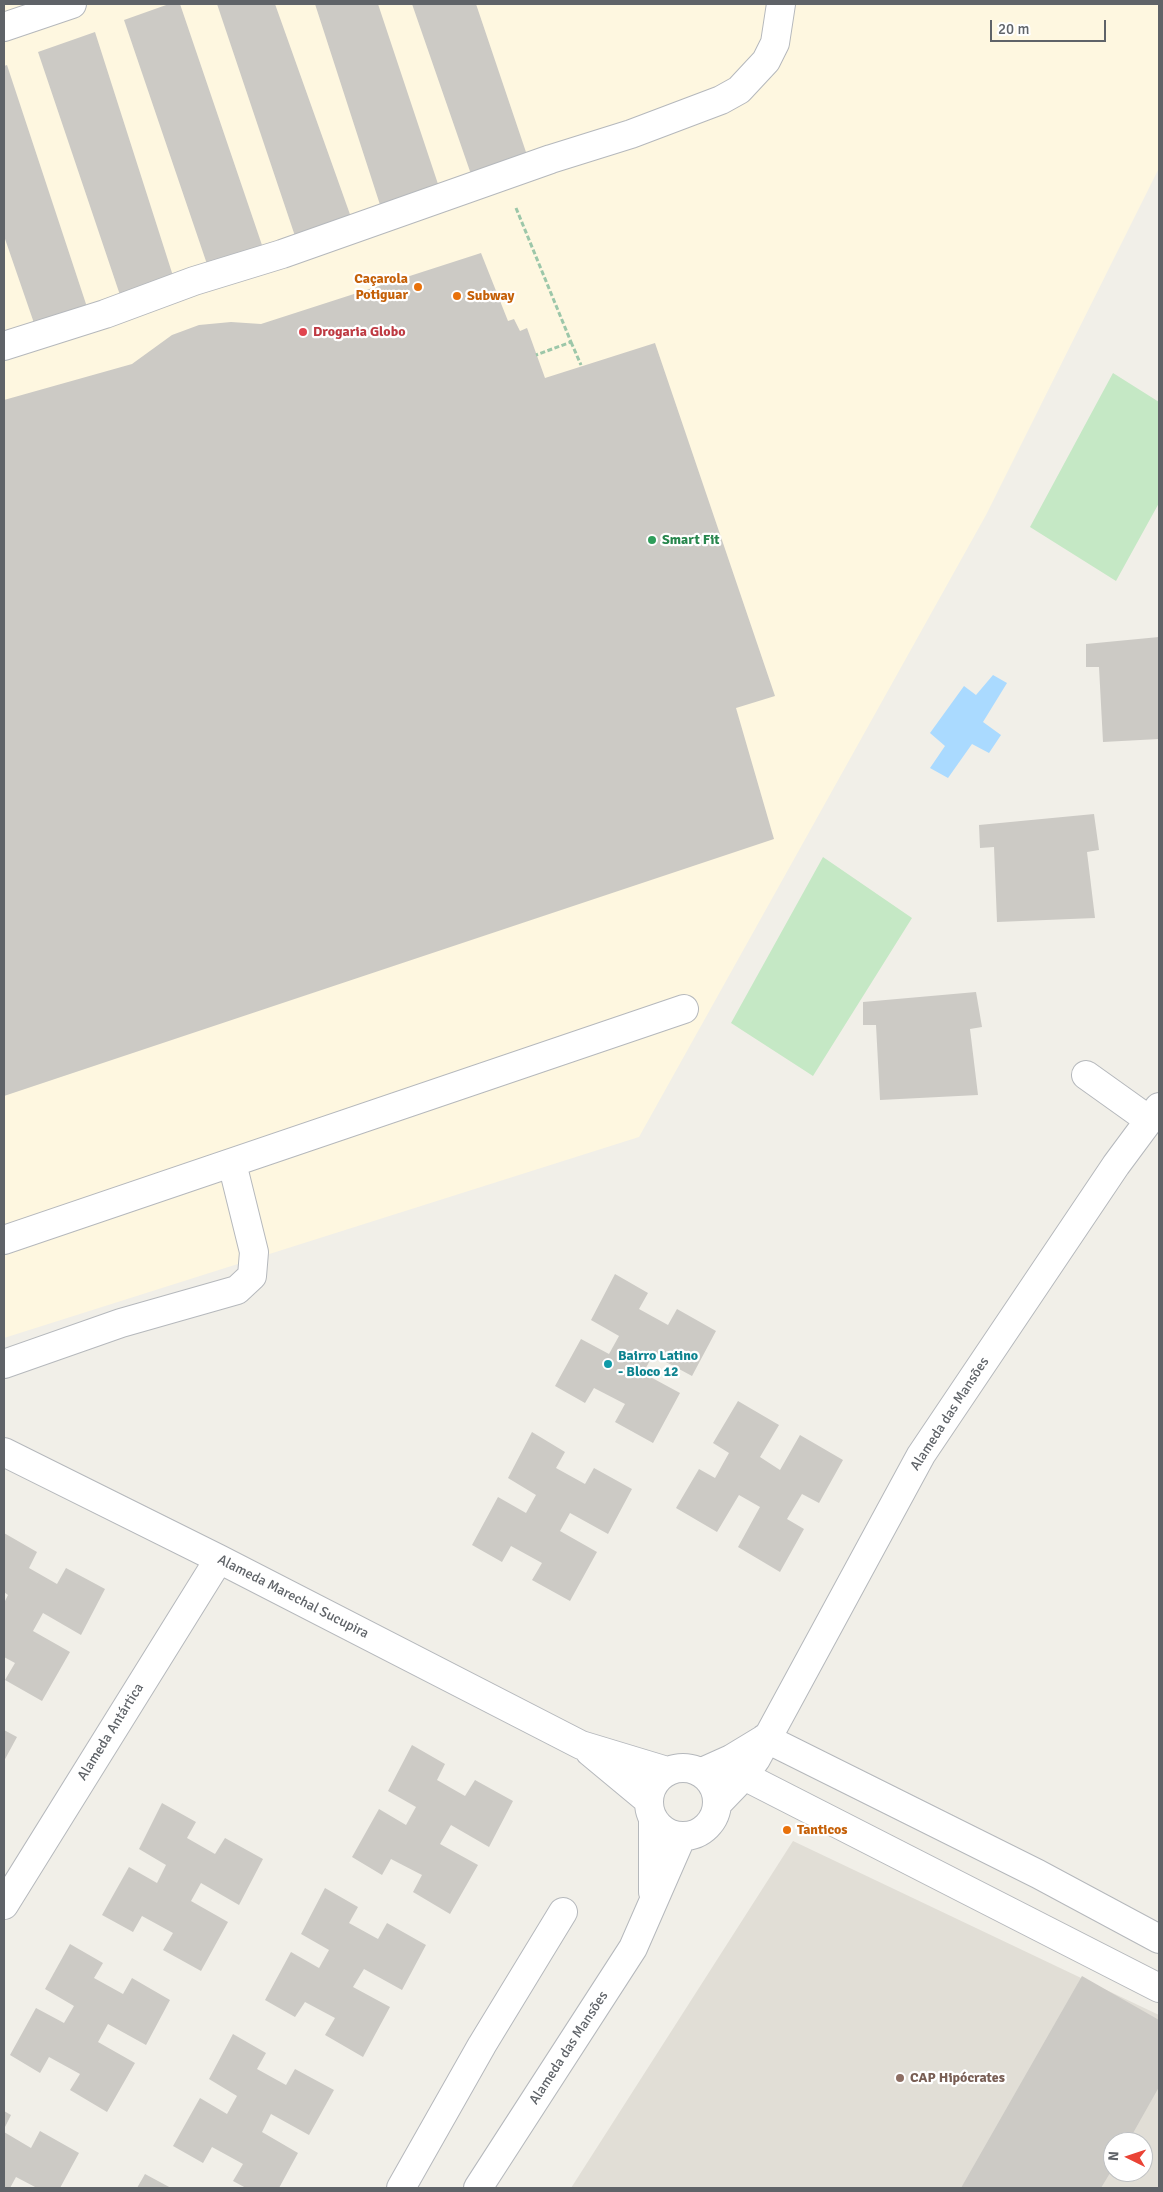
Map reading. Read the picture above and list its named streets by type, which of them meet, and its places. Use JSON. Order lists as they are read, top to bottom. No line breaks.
{"streets":{"street":["Alameda das Mansões","Alameda Marechal Sucupira","Alameda Antártica"]},"crossings":[["Alameda das Mansões","Alameda Marechal Sucupira"],["Alameda Marechal Sucupira","Alameda Antártica"]],"places":["Caçarola Potiguar","Subway","Drogaria Globo","Smart Fit","Bairro Latino - Bloco 12","Tanticos","CAP Hipócrates"],"scale_bar":"20 m","north":"left"}
